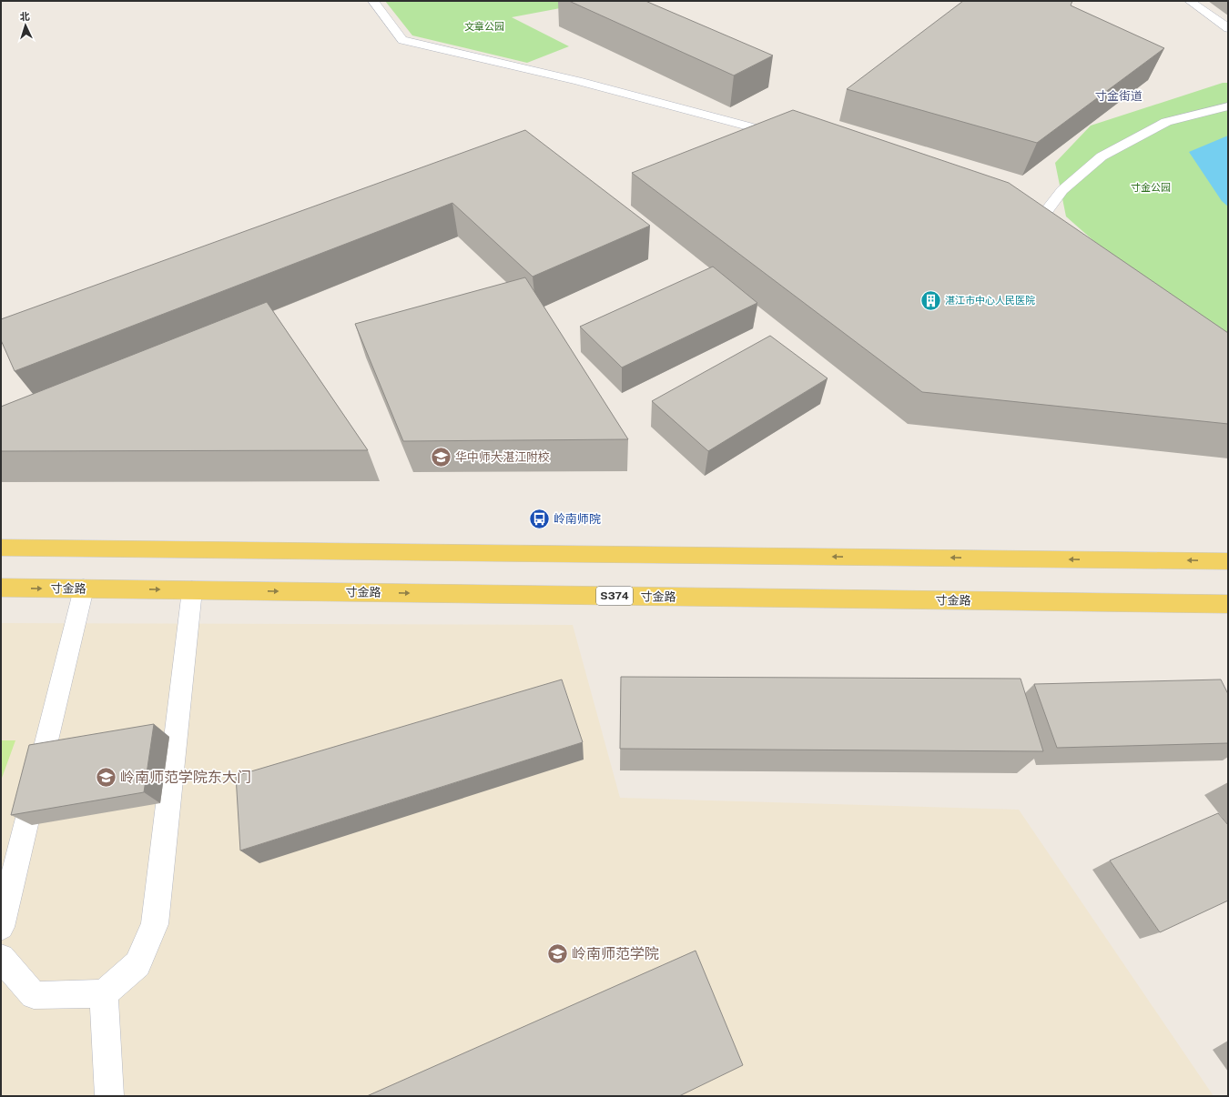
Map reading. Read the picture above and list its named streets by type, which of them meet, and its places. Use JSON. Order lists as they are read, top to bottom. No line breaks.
{"streets":{"main road":["寸金路","S374"]},"districts":["寸金街道"],"parks":["文章公园","寸金公园"],"places":{"building":["湛江市中心人民医院"],"school or university":["华中师大湛江附校","岭南师范学院东大门","岭南师范学院"],"bus stop":["岭南师院"]},"north":"top"}
